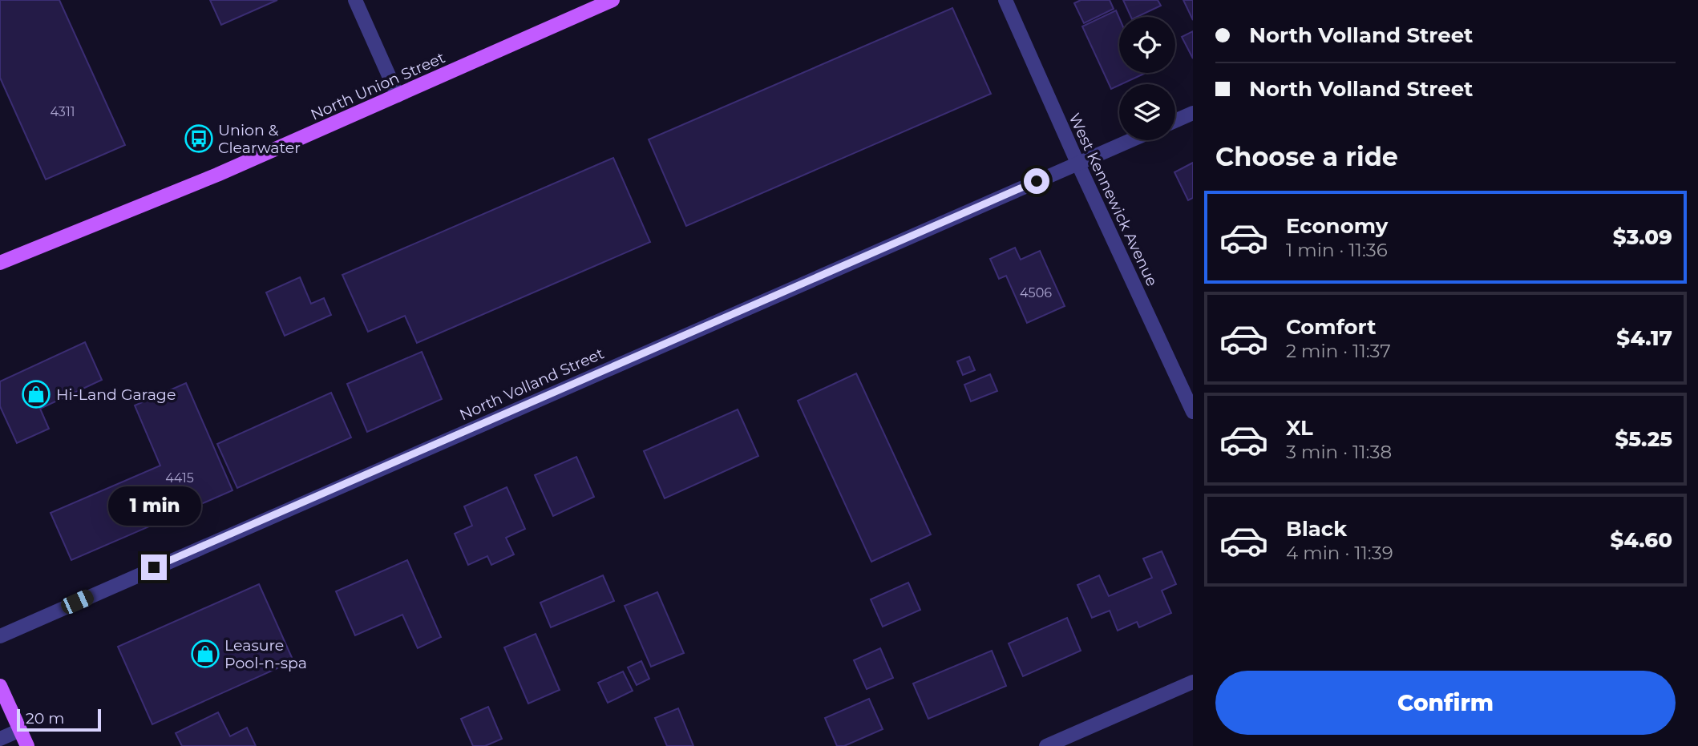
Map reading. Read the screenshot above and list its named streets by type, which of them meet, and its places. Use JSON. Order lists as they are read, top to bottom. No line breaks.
{"streets":{"main road":["North Union Street"],"street":["West Kennewick Avenue","North Volland Street"]},"crossings":[["West Kennewick Avenue","North Volland Street"]],"places":{"bus stop":["Union & Clearwater"],"shop":["Hi-Land Garage","Leasure Pool-n-spa"]},"house_numbers":["4311","4506","4415"],"scale_bar":"20 m","page":{"banner":["North Volland Street","North Volland Street"],"heading":"Choose a ride","list":[{"name":"Economy","note":"1 min · 11:36","value":"$3.09"},{"name":"Comfort","note":"2 min · 11:37","value":"$4.17"},{"name":"XL","note":"3 min · 11:38","value":"$5.25"},{"name":"Black","note":"4 min · 11:39","value":"$4.60"}],"bubble":"1 min","buttons":"Confirm","scale":"20 m"}}
